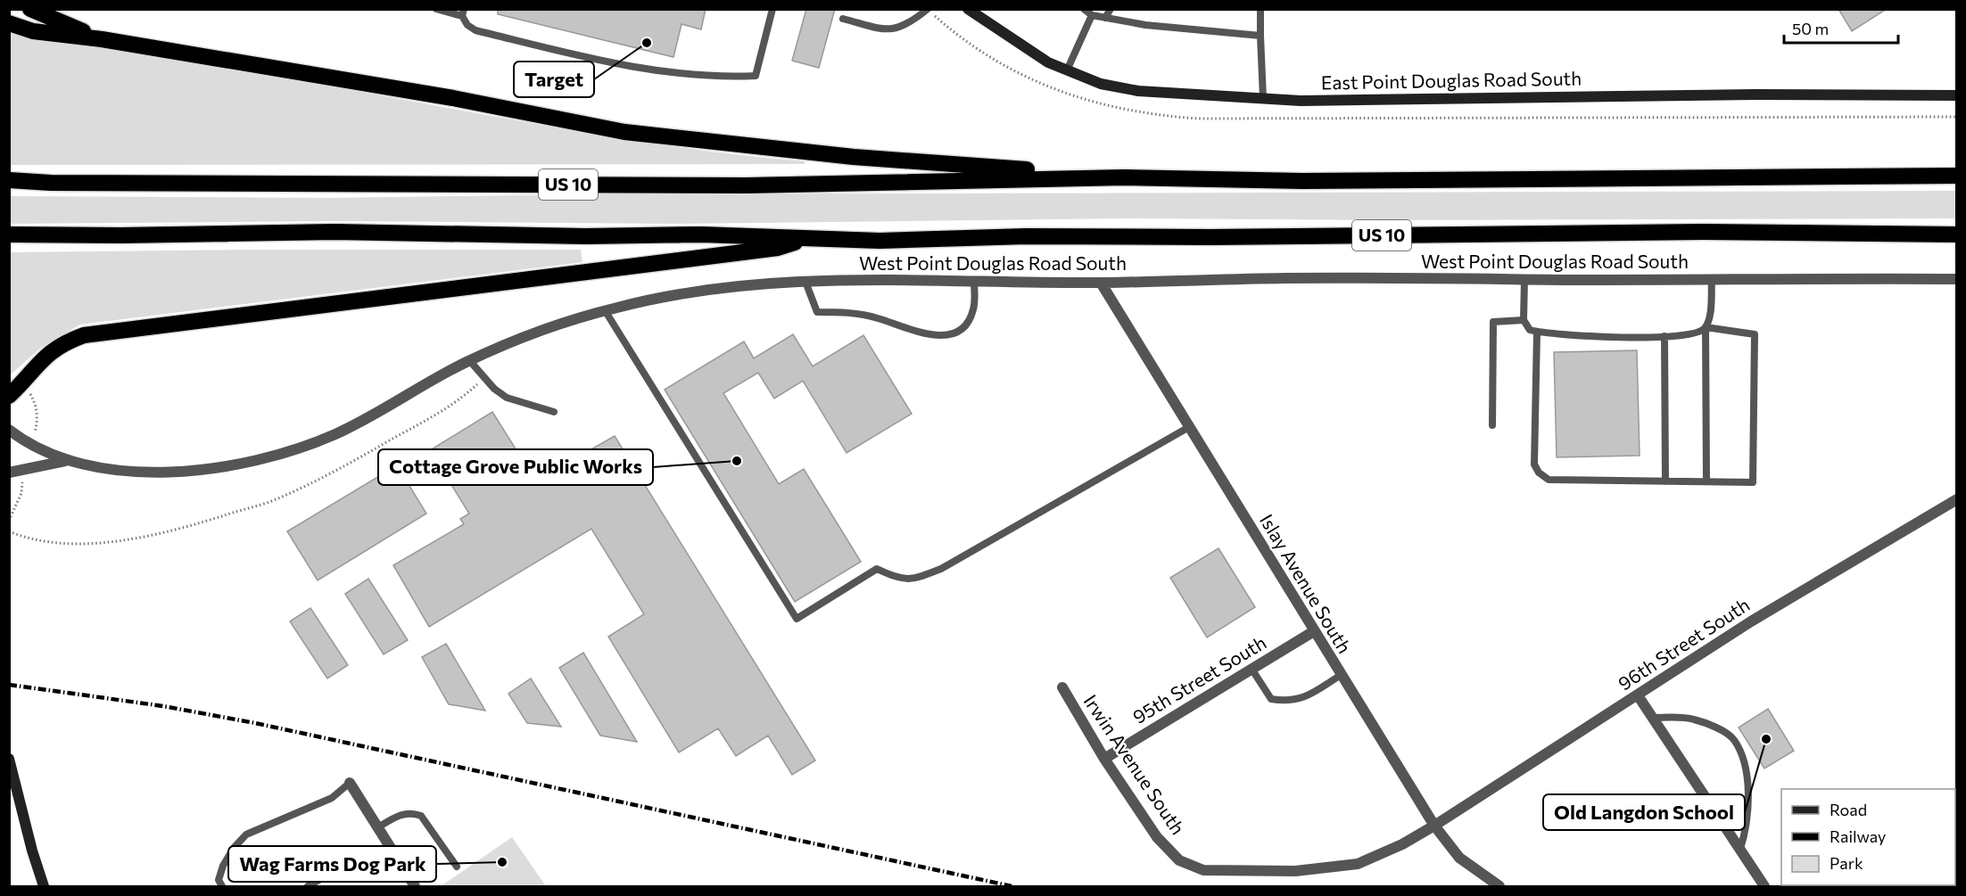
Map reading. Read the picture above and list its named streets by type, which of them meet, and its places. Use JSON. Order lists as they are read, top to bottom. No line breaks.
{"streets":{"highway":["US 10"],"street":["East Point Douglas Road South","West Point Douglas Road South","Islay Avenue South","96th Street South","95th Street South","Irwin Avenue South"]},"crossings":[["West Point Douglas Road South","Islay Avenue South"],["Islay Avenue South","96th Street South"],["Islay Avenue South","95th Street South"],["96th Street South","Irwin Avenue South"],["95th Street South","Irwin Avenue South"]],"places":["Target","Cottage Grove Public Works","Old Langdon School","Wag Farms Dog Park"],"legend":["Road","Railway","Park"],"scale_bar":"50 m"}
